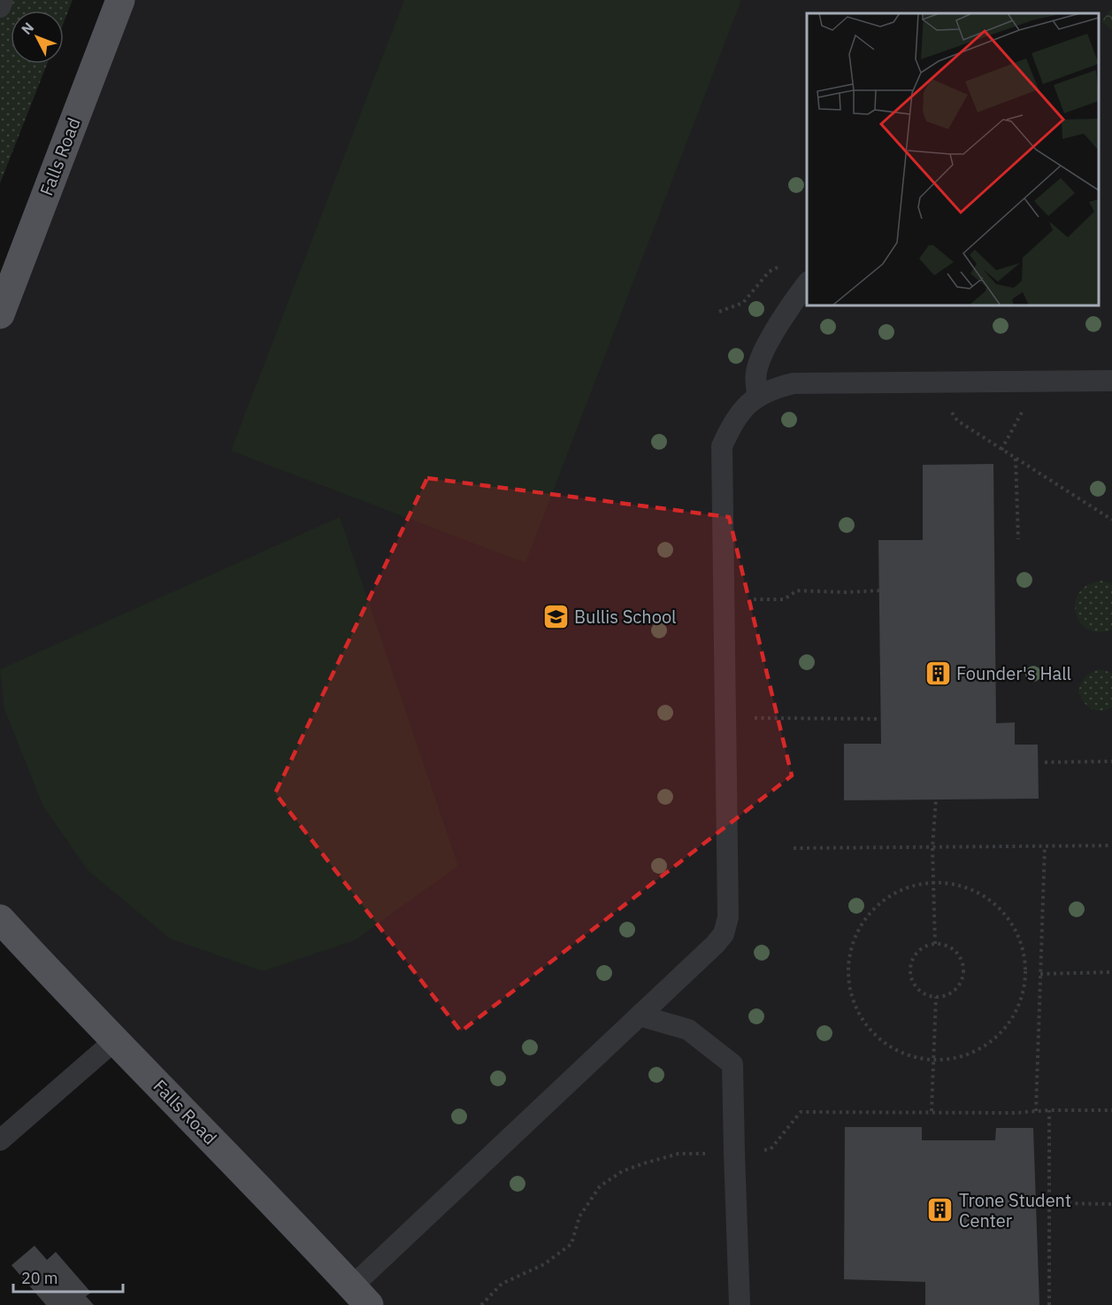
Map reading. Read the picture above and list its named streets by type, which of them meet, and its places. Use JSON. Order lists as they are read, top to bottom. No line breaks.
{"streets":{"main road":["Falls Road"]},"places":{"school or university":["Bullis School"],"building":["Founder's Hall","Trone Student Center"]},"scale_bar":"20 m","north":"top left"}
